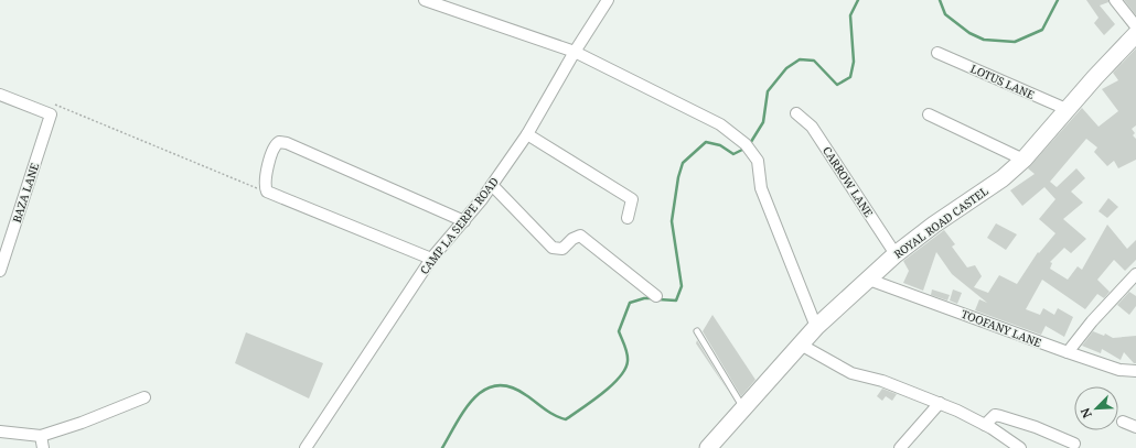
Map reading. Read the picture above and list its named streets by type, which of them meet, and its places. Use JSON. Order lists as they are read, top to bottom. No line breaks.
{"streets":{"main road":["ROYAL ROAD CASTEL"],"street":["LOTUS LANE","CARROW LANE","BAZA LANE","CAMP LA SERPE ROAD","TOOFANY LANE"]},"crossings":[["LOTUS LANE","ROYAL ROAD CASTEL"],["CARROW LANE","ROYAL ROAD CASTEL"],["ROYAL ROAD CASTEL","TOOFANY LANE"]],"north":"bottom left"}
